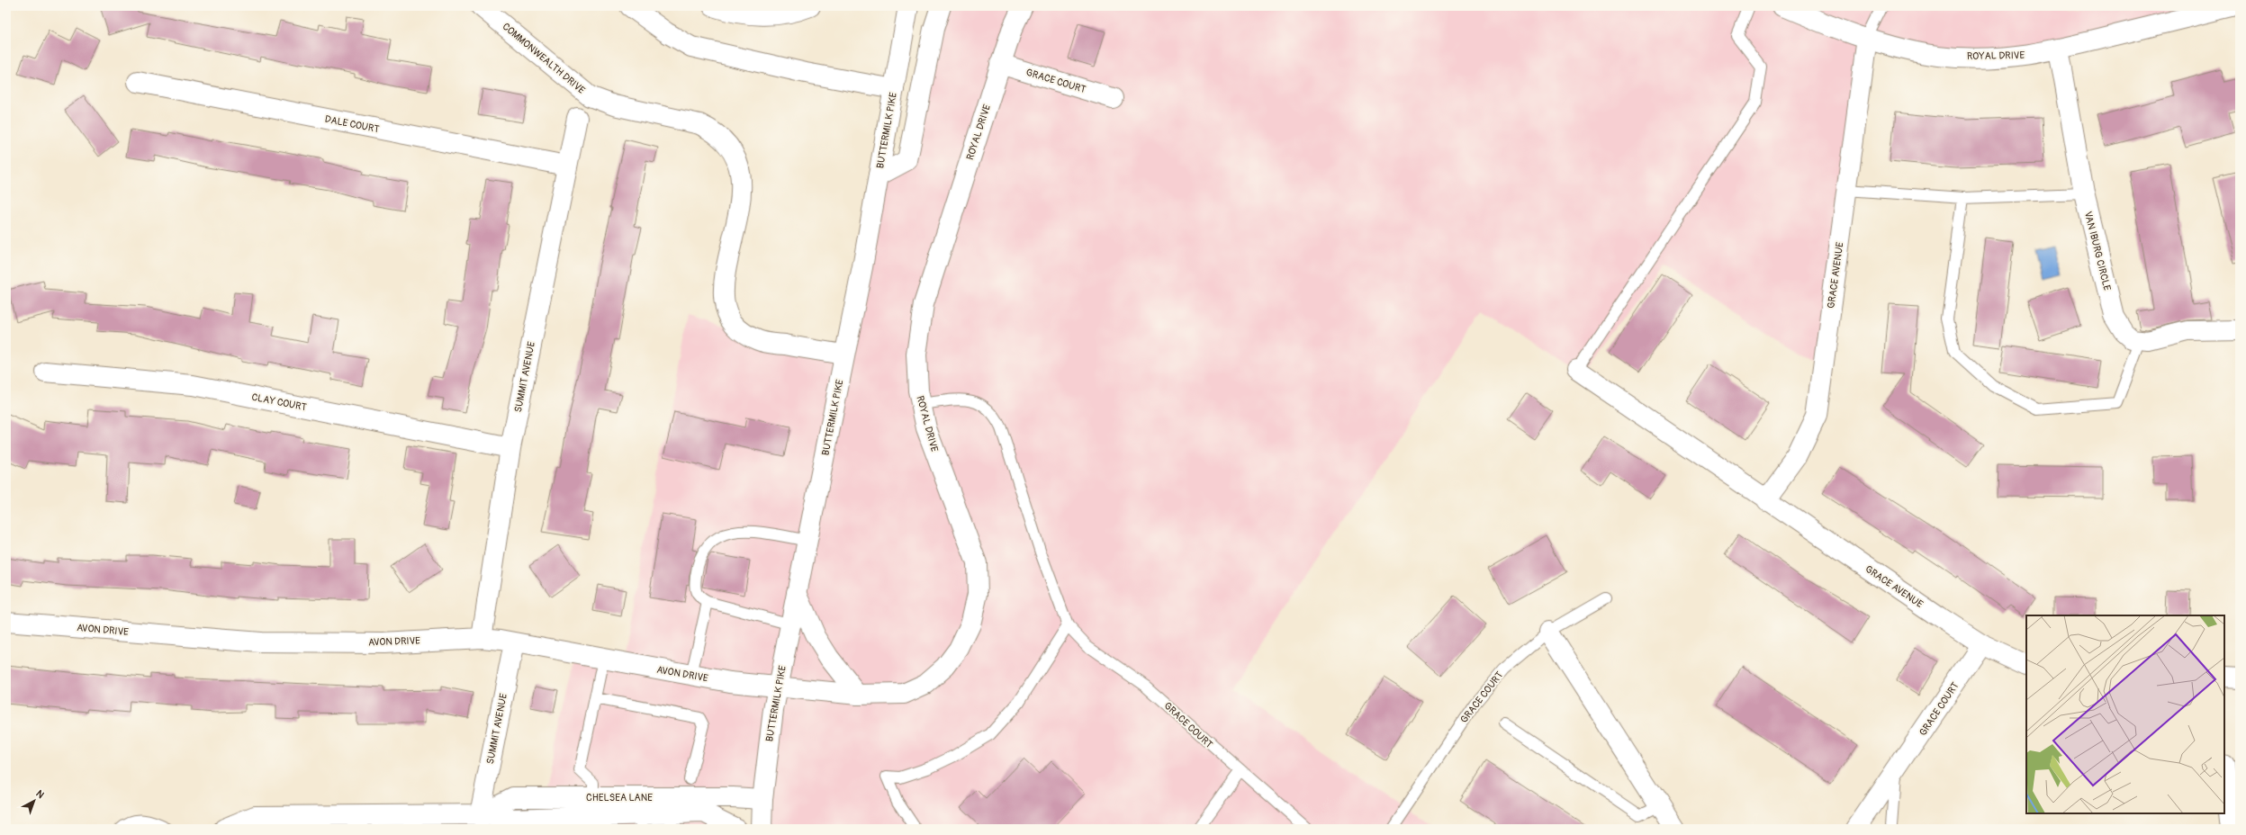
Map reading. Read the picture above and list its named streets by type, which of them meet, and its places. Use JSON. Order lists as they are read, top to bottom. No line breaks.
{"streets":{"main road":["ROYAL DRIVE","COMMONWEALTH DRIVE","GRACE COURT","DALE COURT","BUTTERMILK PIKE","VAN IBURG CIRCLE","GRACE AVENUE","SUMMIT AVENUE","CLAY COURT","AVON DRIVE","CHELSEA LANE"]},"crossings":[["ROYAL DRIVE","GRACE COURT"],["ROYAL DRIVE","BUTTERMILK PIKE"],["ROYAL DRIVE","VAN IBURG CIRCLE"],["ROYAL DRIVE","GRACE AVENUE"],["ROYAL DRIVE","AVON DRIVE"],["COMMONWEALTH DRIVE","BUTTERMILK PIKE"],["GRACE COURT","GRACE AVENUE"],["DALE COURT","SUMMIT AVENUE"],["BUTTERMILK PIKE","AVON DRIVE"],["BUTTERMILK PIKE","CHELSEA LANE"],["SUMMIT AVENUE","CLAY COURT"],["SUMMIT AVENUE","AVON DRIVE"],["SUMMIT AVENUE","CHELSEA LANE"]],"north":"top right"}
